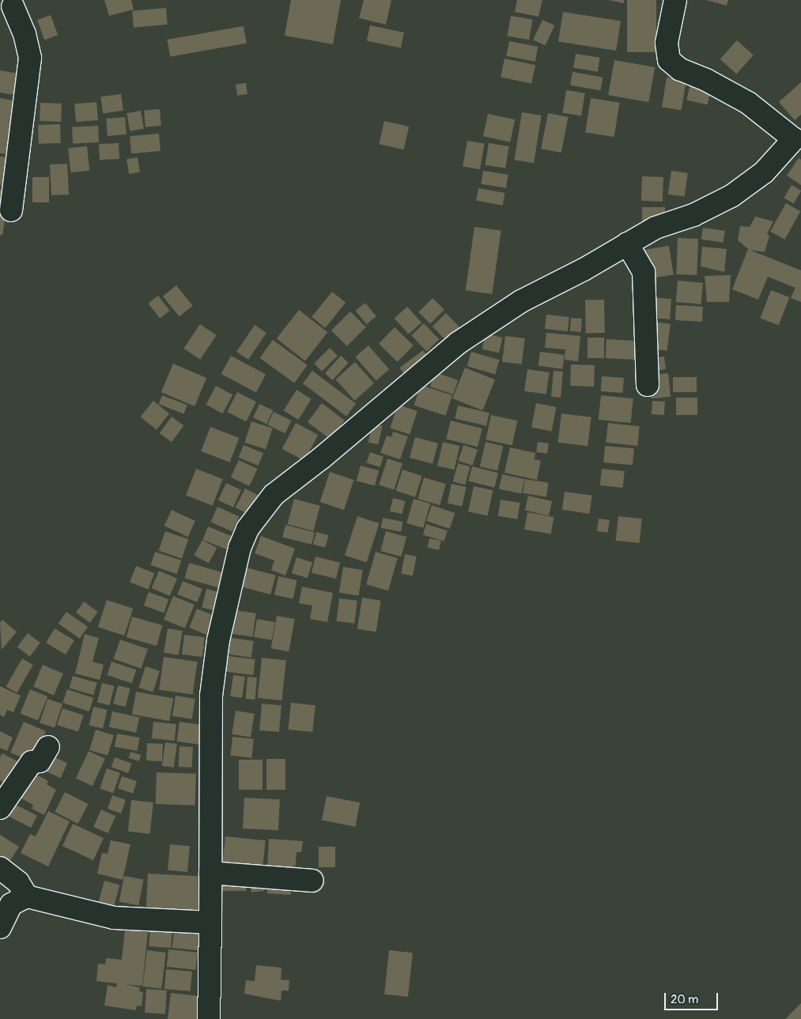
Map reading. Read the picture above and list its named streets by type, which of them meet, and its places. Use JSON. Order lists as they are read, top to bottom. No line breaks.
{"scale_bar":"20 m"}
